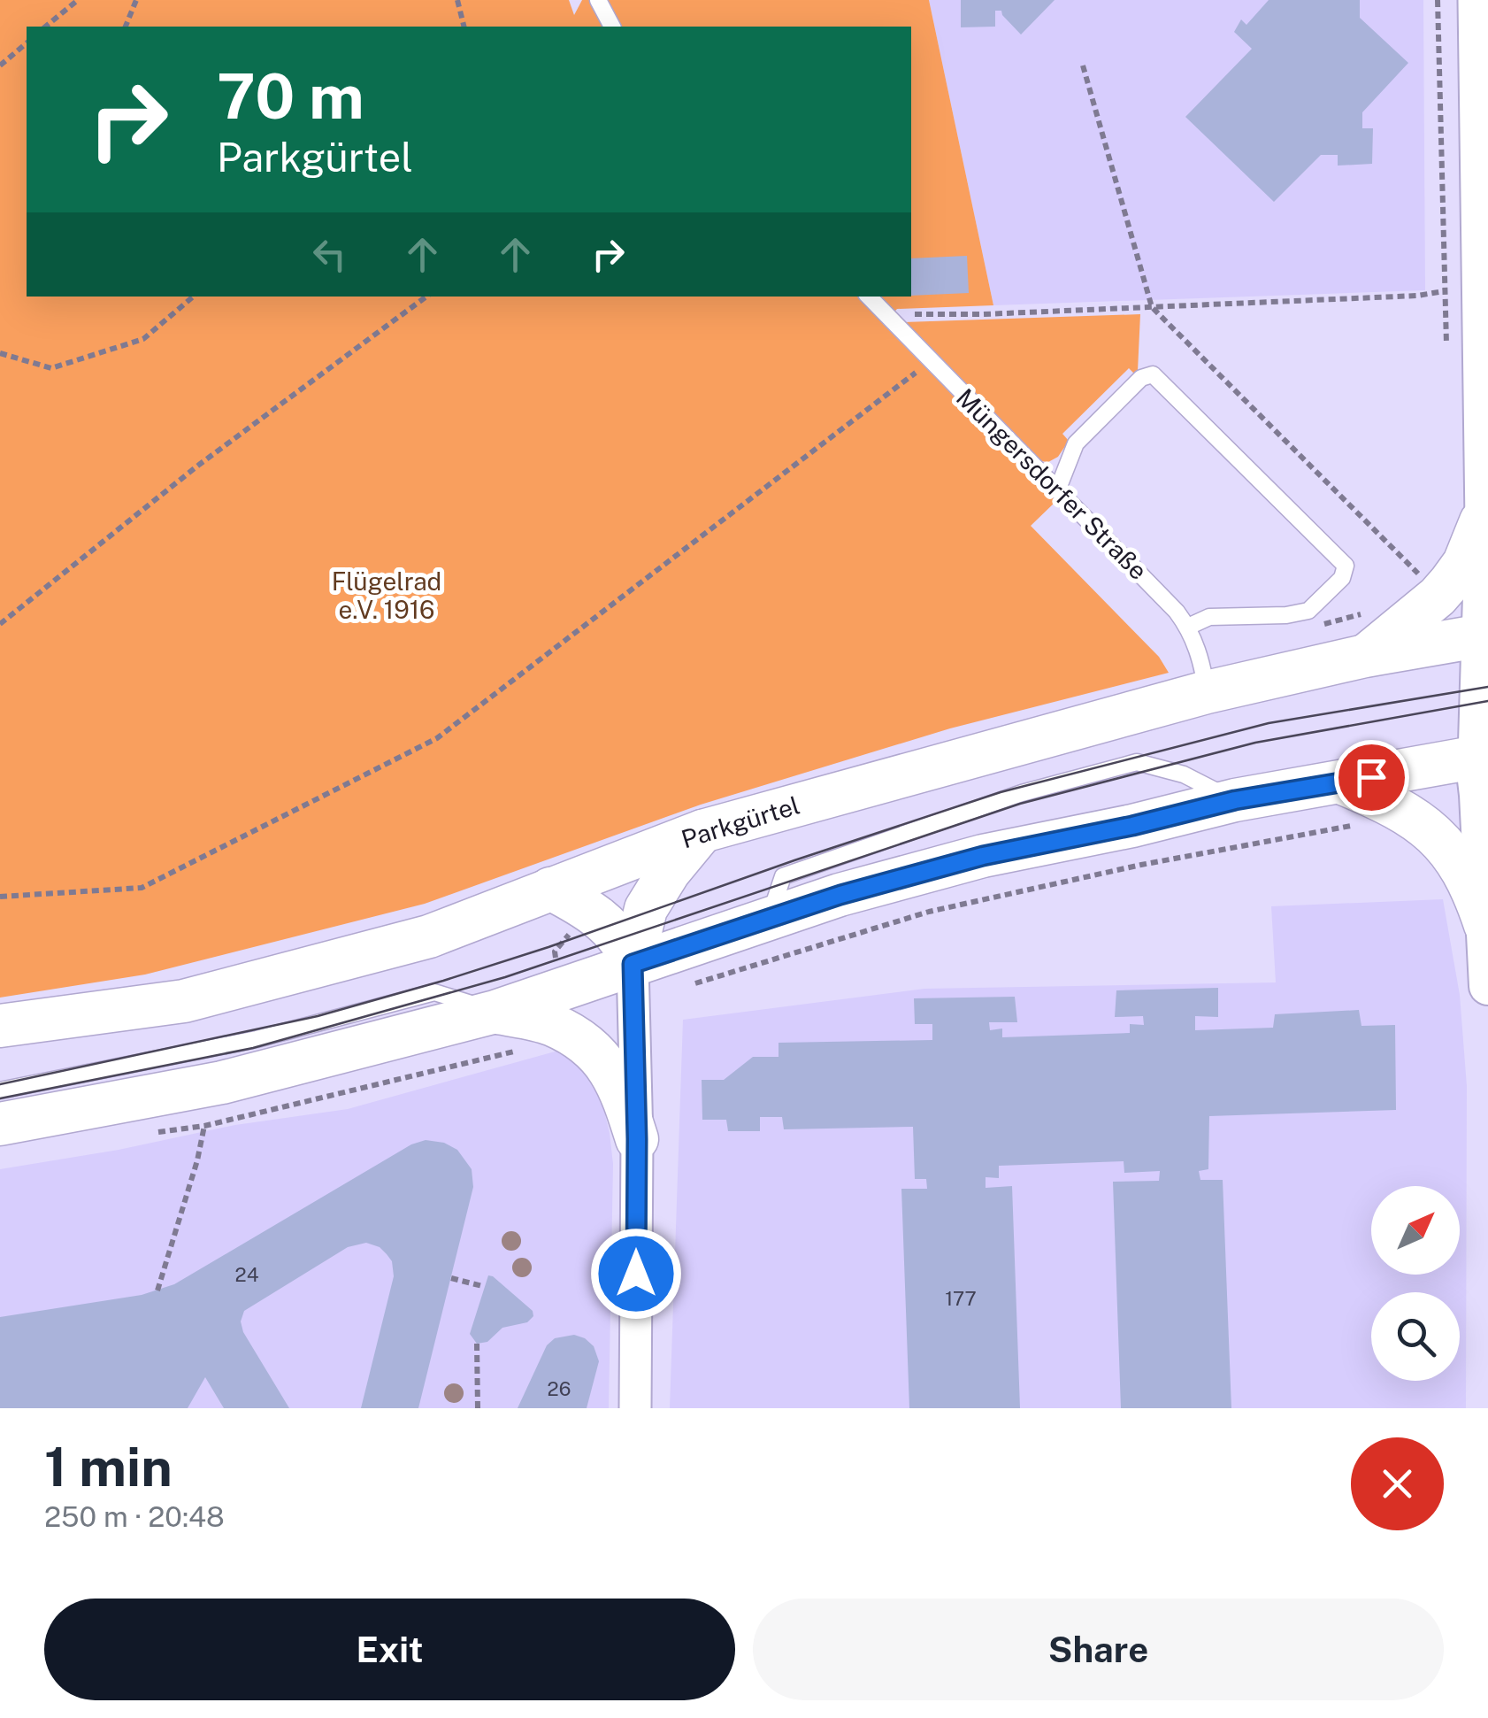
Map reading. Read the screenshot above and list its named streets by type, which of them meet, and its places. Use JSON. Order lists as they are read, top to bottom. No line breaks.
{"streets":{"main road":["Parkgürtel"],"lane":["Müngersdorfer Straße"]},"crossings":[["Müngersdorfer Straße","Parkgürtel"]],"parks":["Flügelrad e.V. 1916"],"house_numbers":["24","177","26"],"north":"top right","page":{"turn":["70 m","Parkgürtel"],"heading":["1 min","250 m · 20:48"],"buttons":["Exit","Share"]}}
